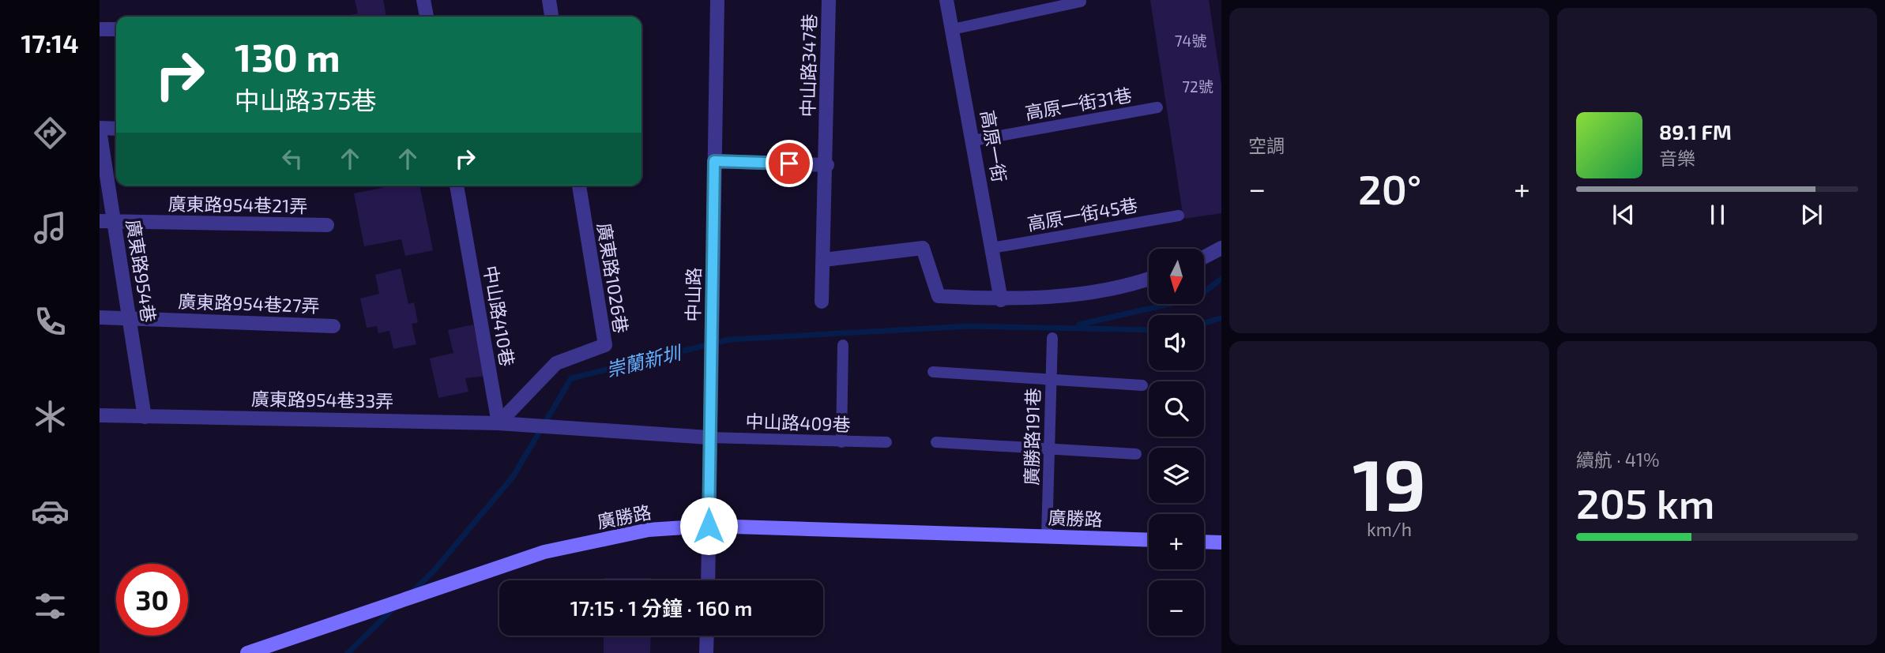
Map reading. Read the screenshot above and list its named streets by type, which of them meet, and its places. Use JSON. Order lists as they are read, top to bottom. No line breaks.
{"streets":{"street":["中山路347巷","高原一街","廣東路954巷21弄","廣東路954巷","廣東路1026巷","中山路","廣東路954巷27弄","中山路410巷","廣東路954巷33弄","廣勝路"],"lane":["高原一街31巷","高原一街45巷","中山路409巷","廣勝路191巷"]},"crossings":[["高原一街31巷","高原一街"],["高原一街","高原一街45巷"],["廣東路954巷21弄","廣東路954巷"],["廣東路954巷","廣東路954巷27弄"],["廣東路954巷","廣東路954巷33弄"],["廣東路1026巷","中山路410巷"],["廣東路1026巷","廣東路954巷33弄"],["中山路","中山路409巷"],["中山路","廣勝路"],["中山路410巷","廣東路954巷33弄"],["廣勝路191巷","廣勝路"]],"water":["崇蘭新圳"],"house_numbers":["74號","72號"],"north":"bottom","page":{"tabs":"17:14","tile":["空調",["19","km/h"],["續航 · 41%","205 km"]],"turn":["130 m","中山路375巷"],"song":["89.1 FM","音樂"],"heat":["−","20°","+"],"map_buttons":["+","−"],"limit":"30","trip":"17:15 · 1 分鐘 · 160 m"}}
